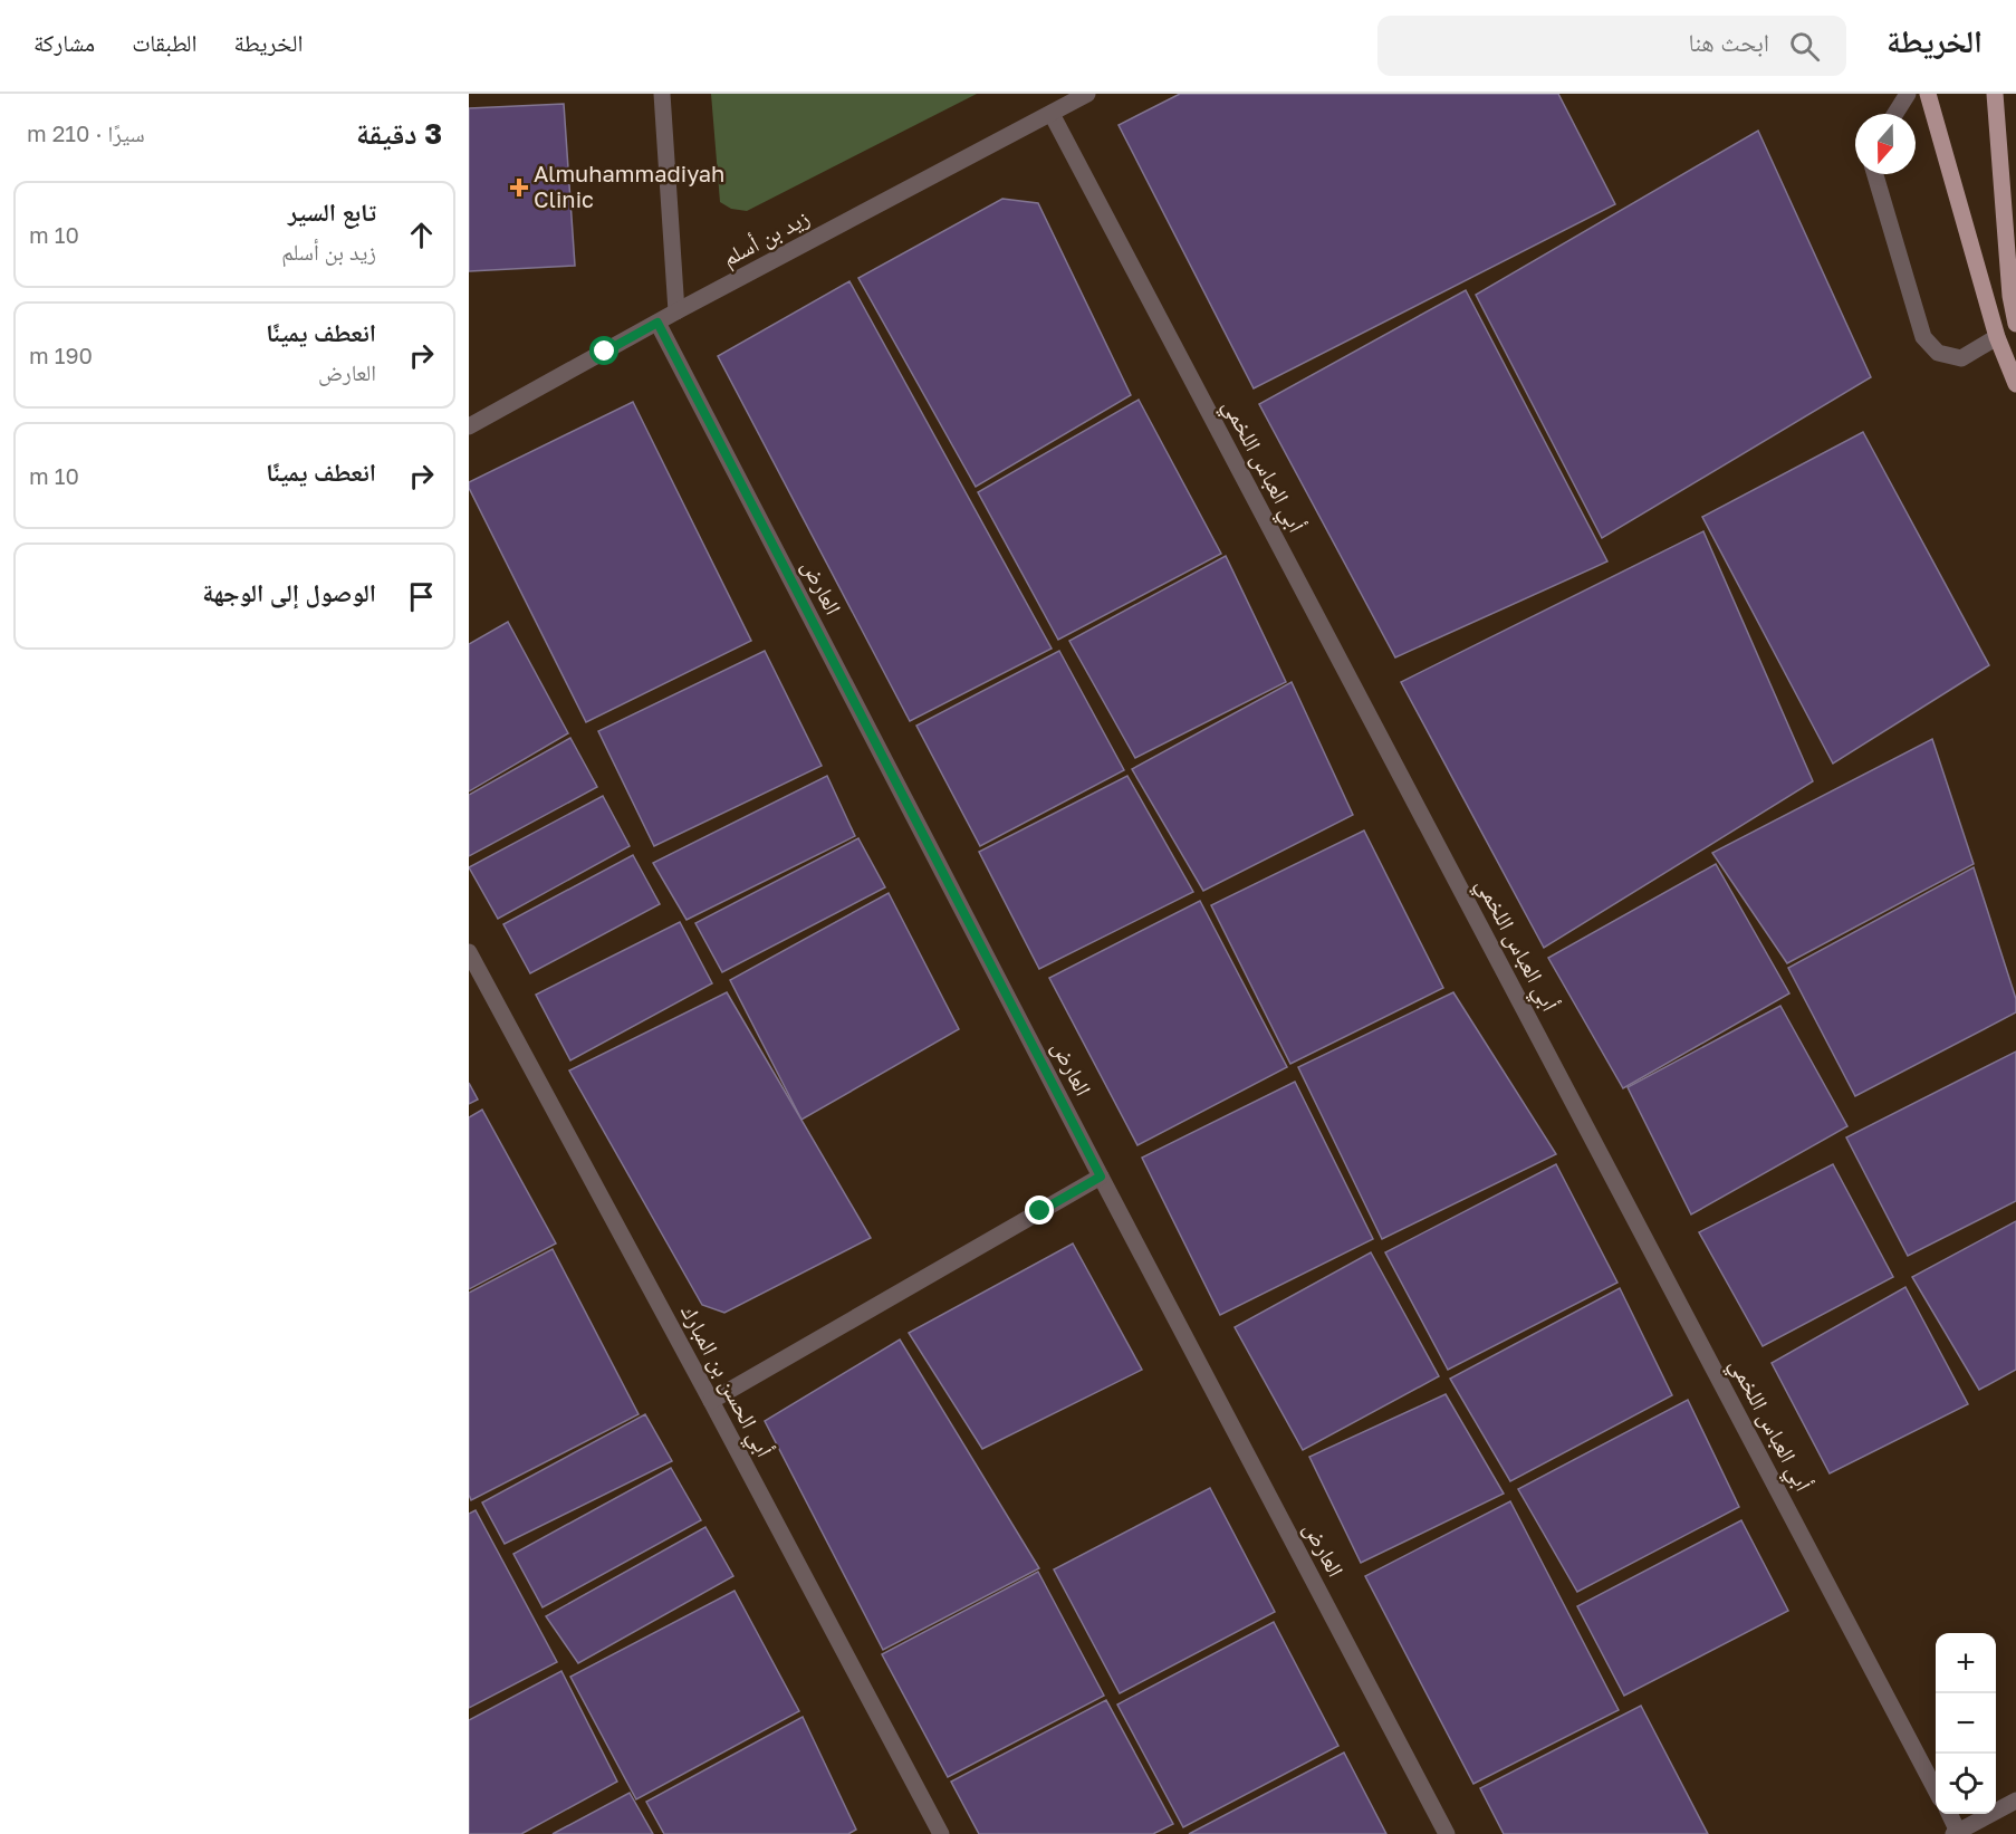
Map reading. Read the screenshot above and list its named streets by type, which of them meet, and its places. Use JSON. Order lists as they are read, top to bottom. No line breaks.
{"streets":{"street":["زيد بن أسلم","أبي العباس اللخمي","العارض","أبي الحسن بن المبارك"]},"crossings":[["زيد بن أسلم","أبي العباس اللخمي"],["زيد بن أسلم","العارض"]],"places":{"health":["Almuhammadiyah Clinic"]},"north":"bottom","page":{"header":"الخريطة","search":"ابحث هنا","nav":["الخريطة","الطبقات","مشاركة"],"heading":["3 دقيقة","سيرًا · 210 m"],"list":[["تابع السير","زيد بن أسلم","10 m"],["انعطف يمينًا","العارض","190 m"],["انعطف يمينًا","10 m"],"الوصول إلى الوجهة"],"map_buttons":["+","−"]}}
